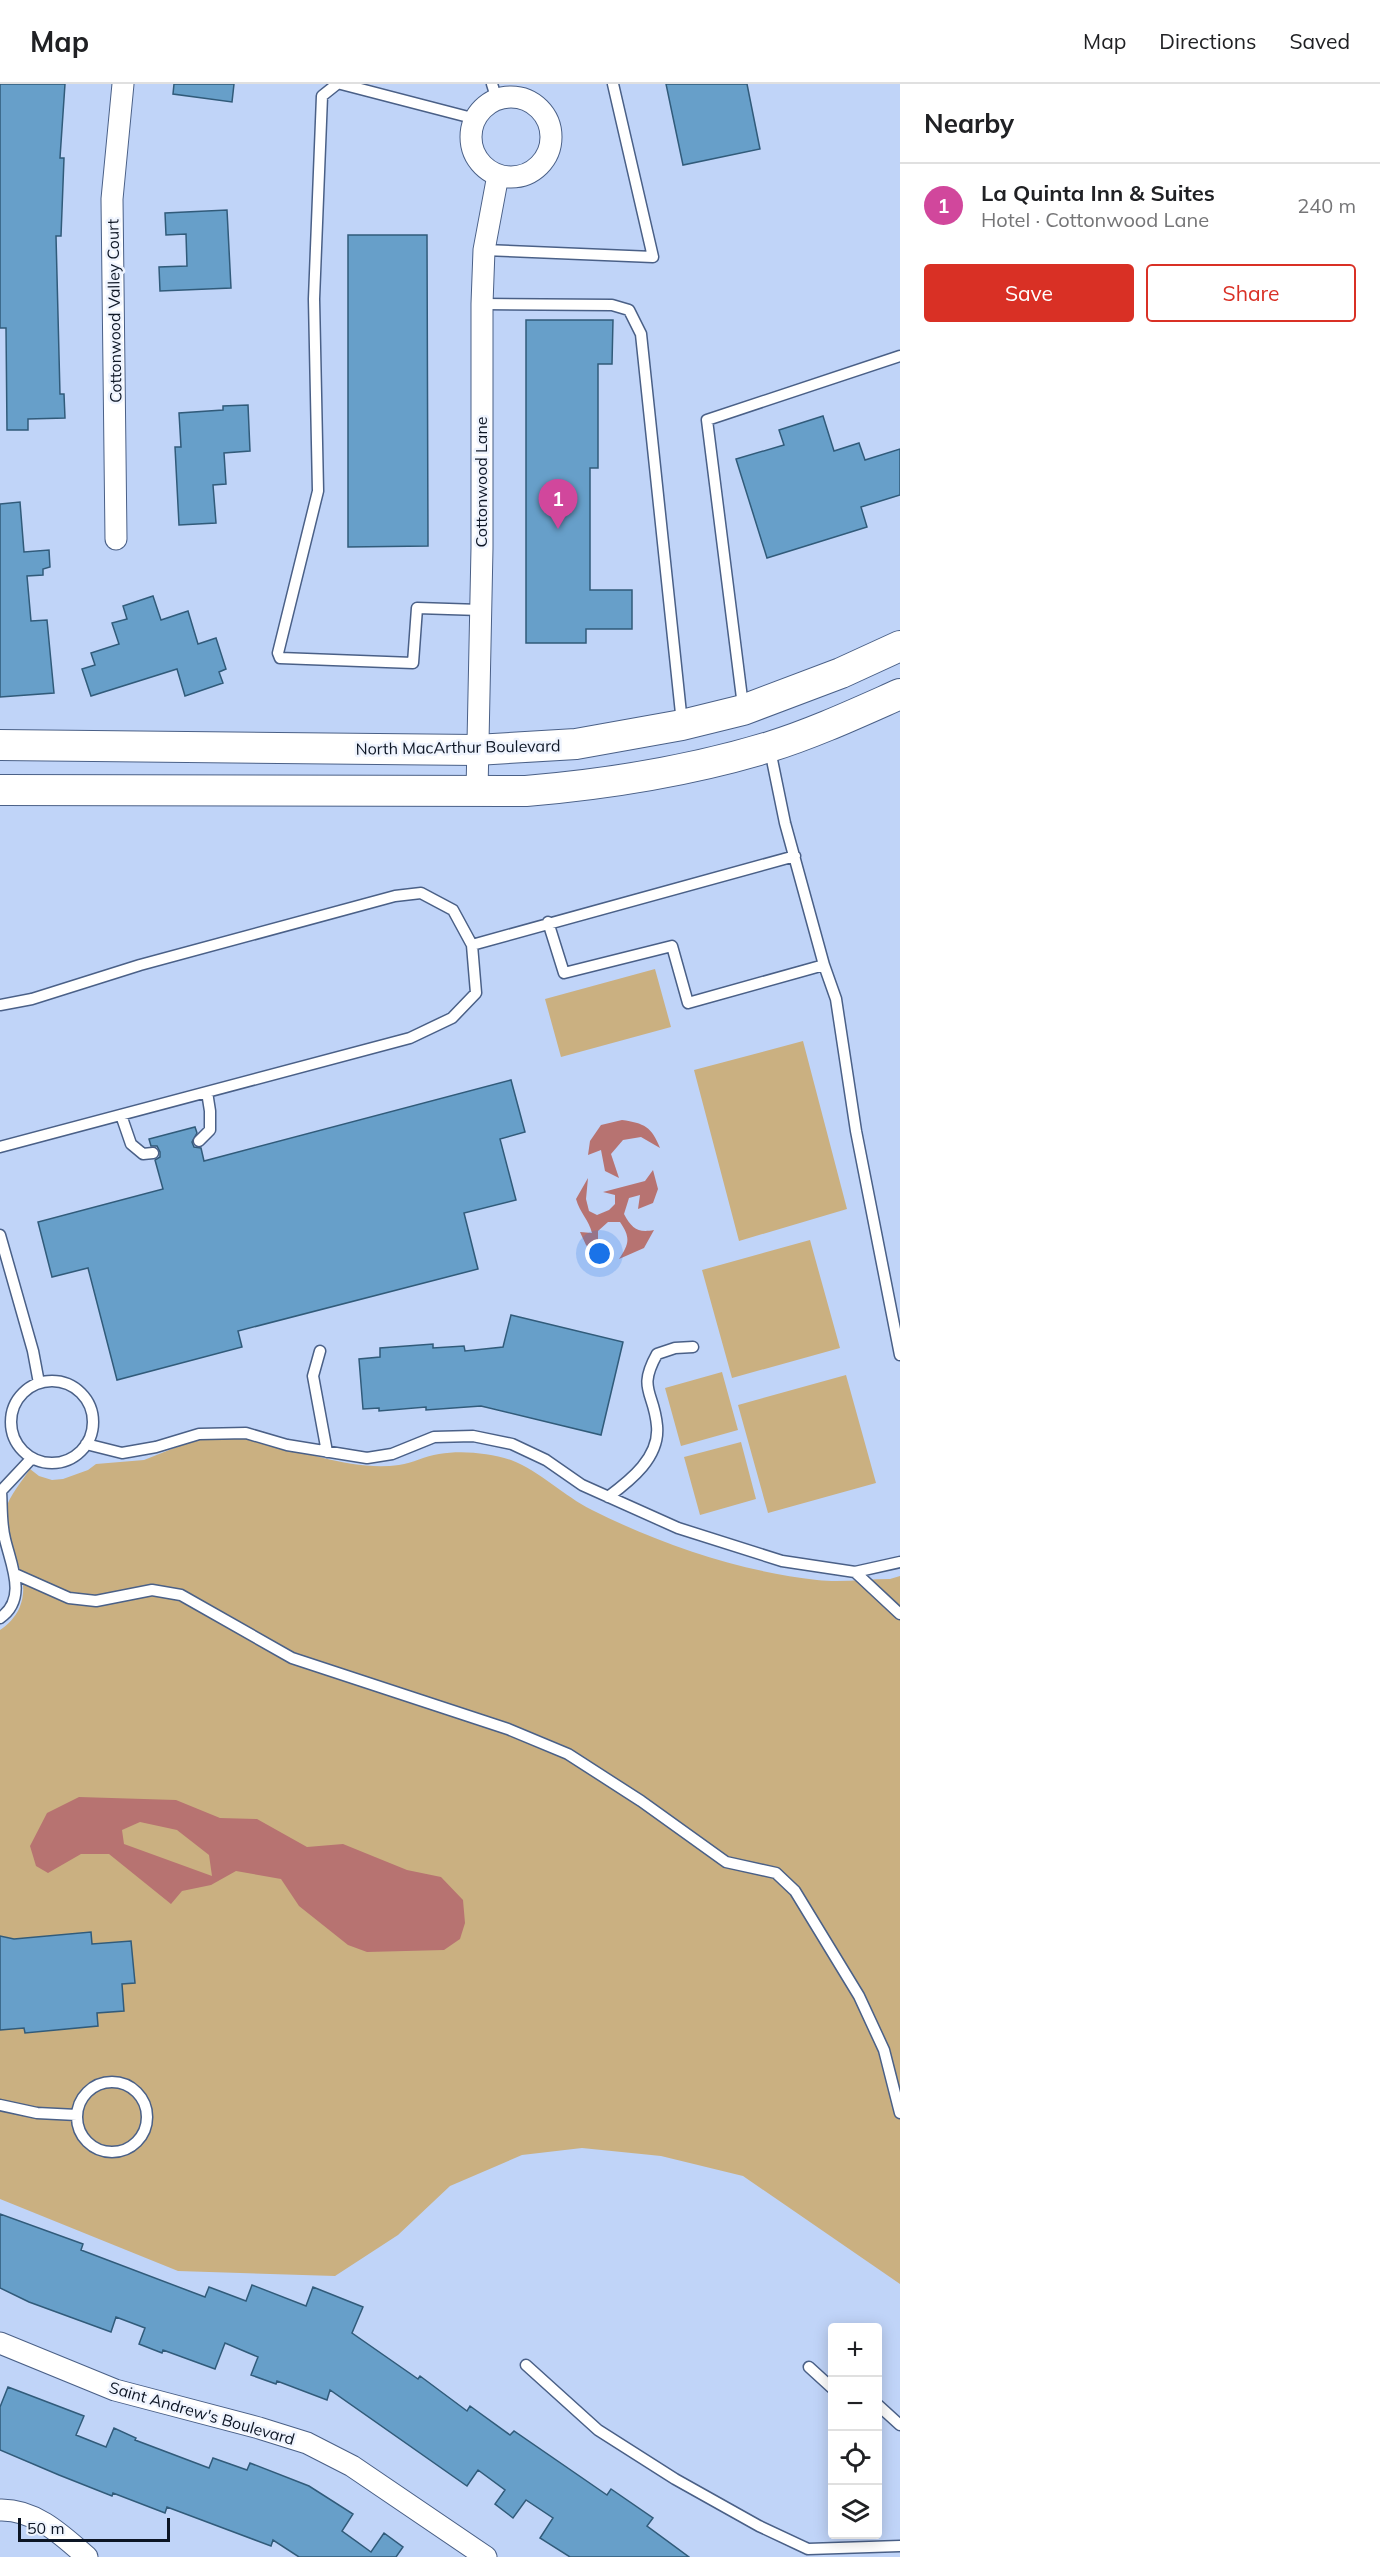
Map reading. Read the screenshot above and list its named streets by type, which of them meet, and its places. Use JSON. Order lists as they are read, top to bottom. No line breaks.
{"streets":{"main road":["North MacArthur Boulevard"],"street":["Cottonwood Valley Court","Cottonwood Lane","Saint Andrew's Boulevard"]},"crossings":[["Cottonwood Lane","North MacArthur Boulevard"]],"scale_bar":"50 m","page":{"header":"Map","nav":["Map","Directions","Saved"],"heading":"Nearby","list":[{"mark":"1","name":"La Quinta Inn & Suites","note":"Hotel · Cottonwood Lane","value":"240 m"}],"buttons":["Save","Share"],"pins":"1","map_buttons":["+","−"],"scale":"50 m"}}
